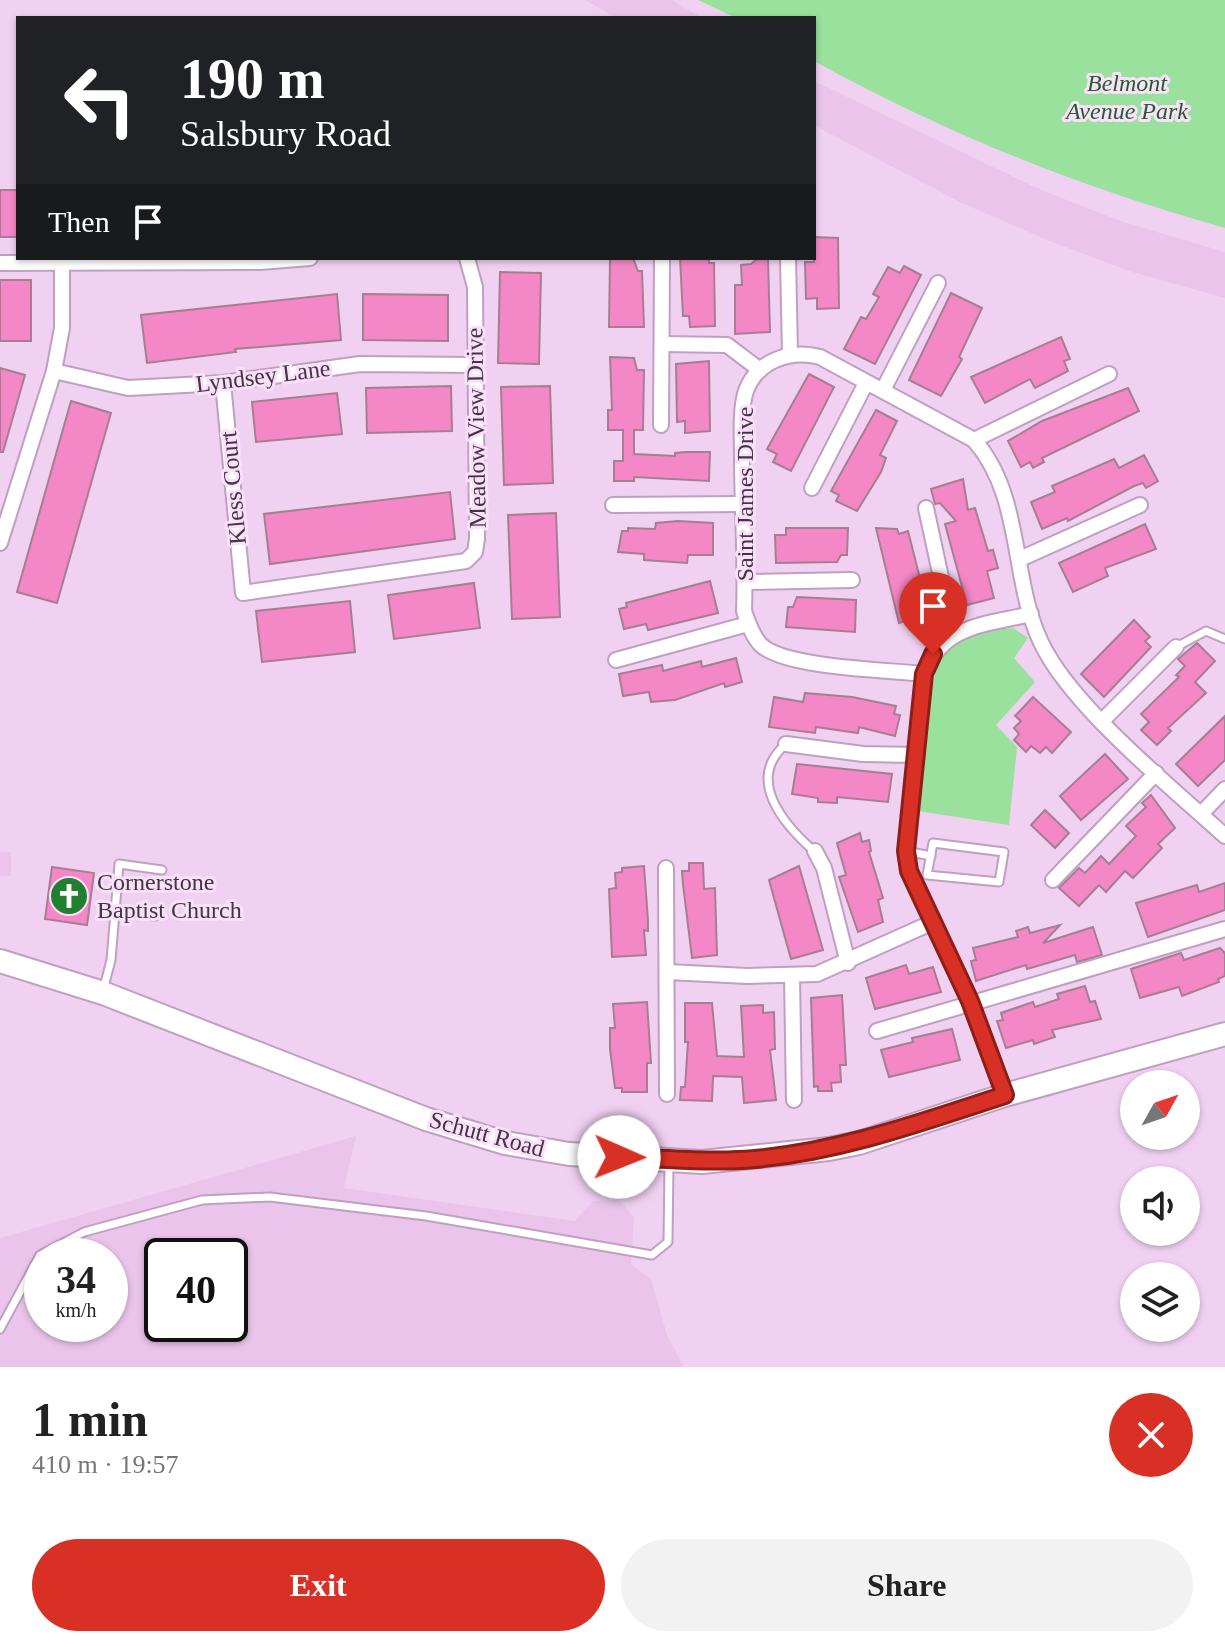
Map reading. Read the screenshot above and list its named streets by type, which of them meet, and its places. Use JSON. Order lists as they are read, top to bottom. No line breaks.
{"streets":{"street":["Lyndsey Lane","Meadow View Drive","Kless Court","Saint James Drive","Schutt Road"]},"crossings":[["Lyndsey Lane","Meadow View Drive"],["Lyndsey Lane","Kless Court"],["Meadow View Drive","Kless Court"]],"parks":["Belmont Avenue Park"],"places":{"church":["Cornerstone Baptist Church"]},"north":"top right","page":{"turn":["190 m","Salsbury Road"],"then":"Then","speed":"34 km/h","limit":"40","heading":["1 min","410 m · 19:57"],"buttons":["Exit","Share"]}}
